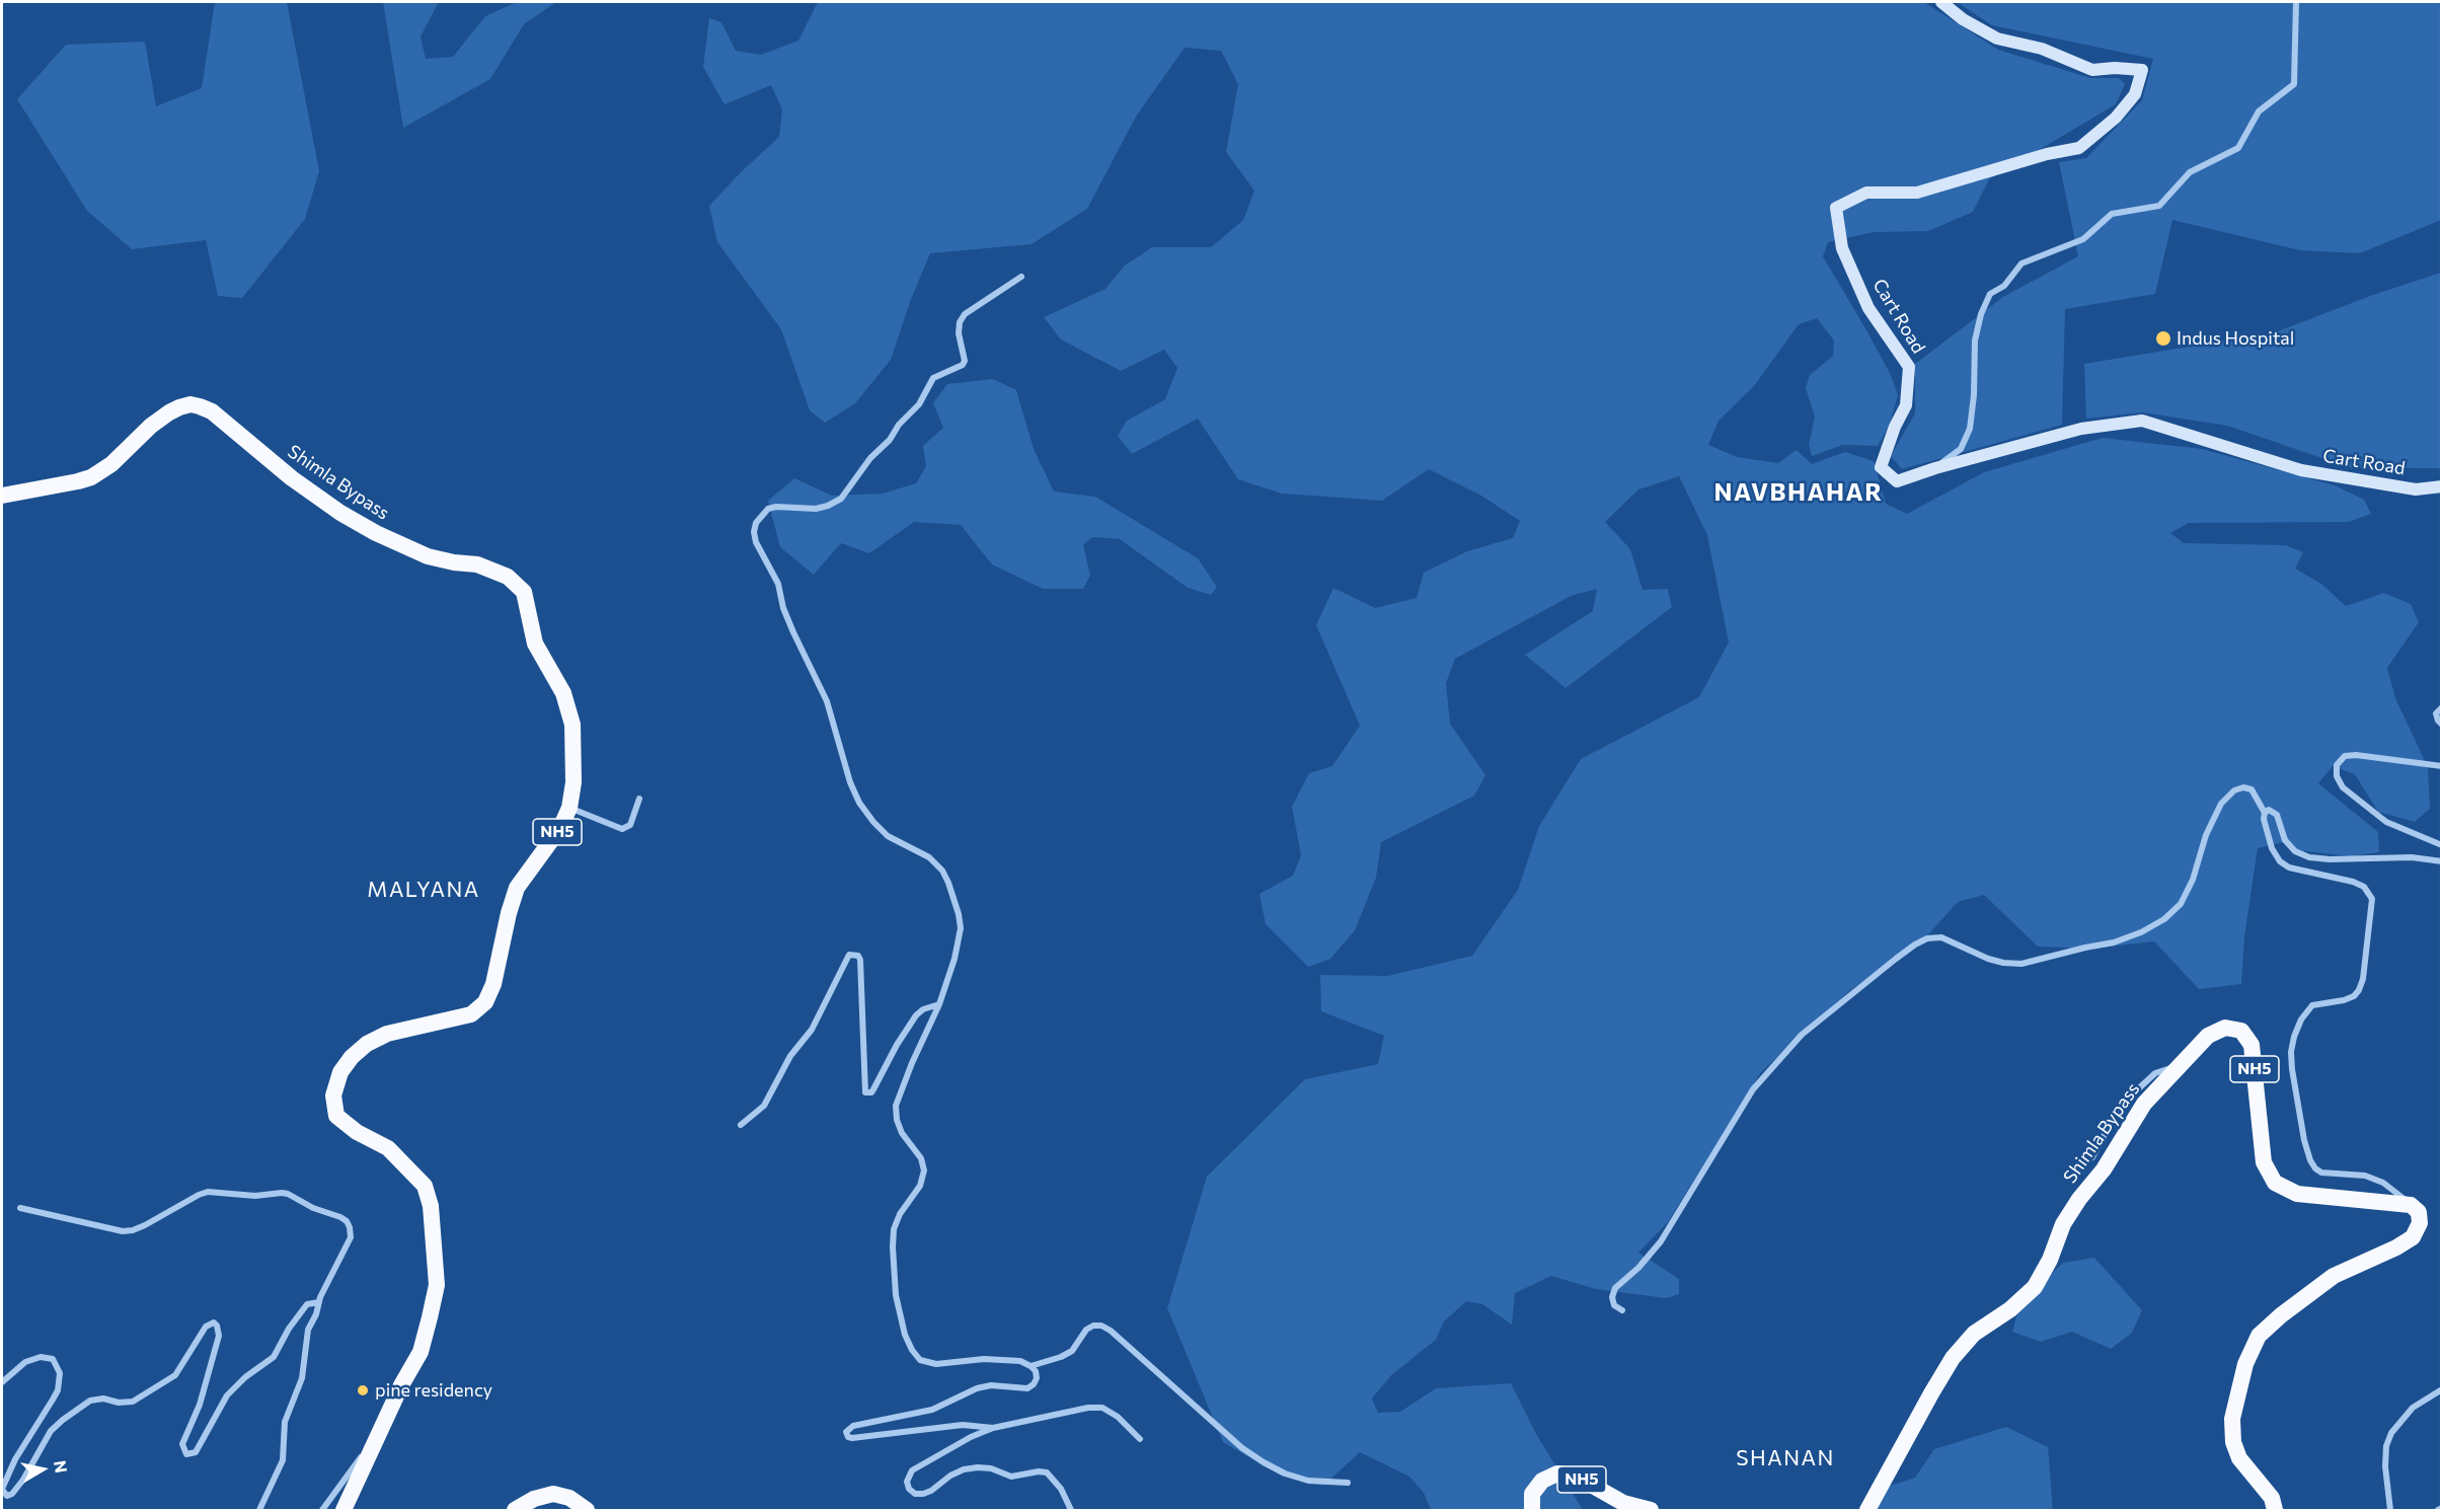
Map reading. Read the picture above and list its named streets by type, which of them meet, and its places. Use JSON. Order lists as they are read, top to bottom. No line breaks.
{"streets":{"highway":["Shimla Bypass","NH5"],"main road":["Cart Road"]},"districts":["NAVBHAHAR","MALYANA","SHANAN"],"places":["Indus Hospital","pine residency"],"north":"right"}
